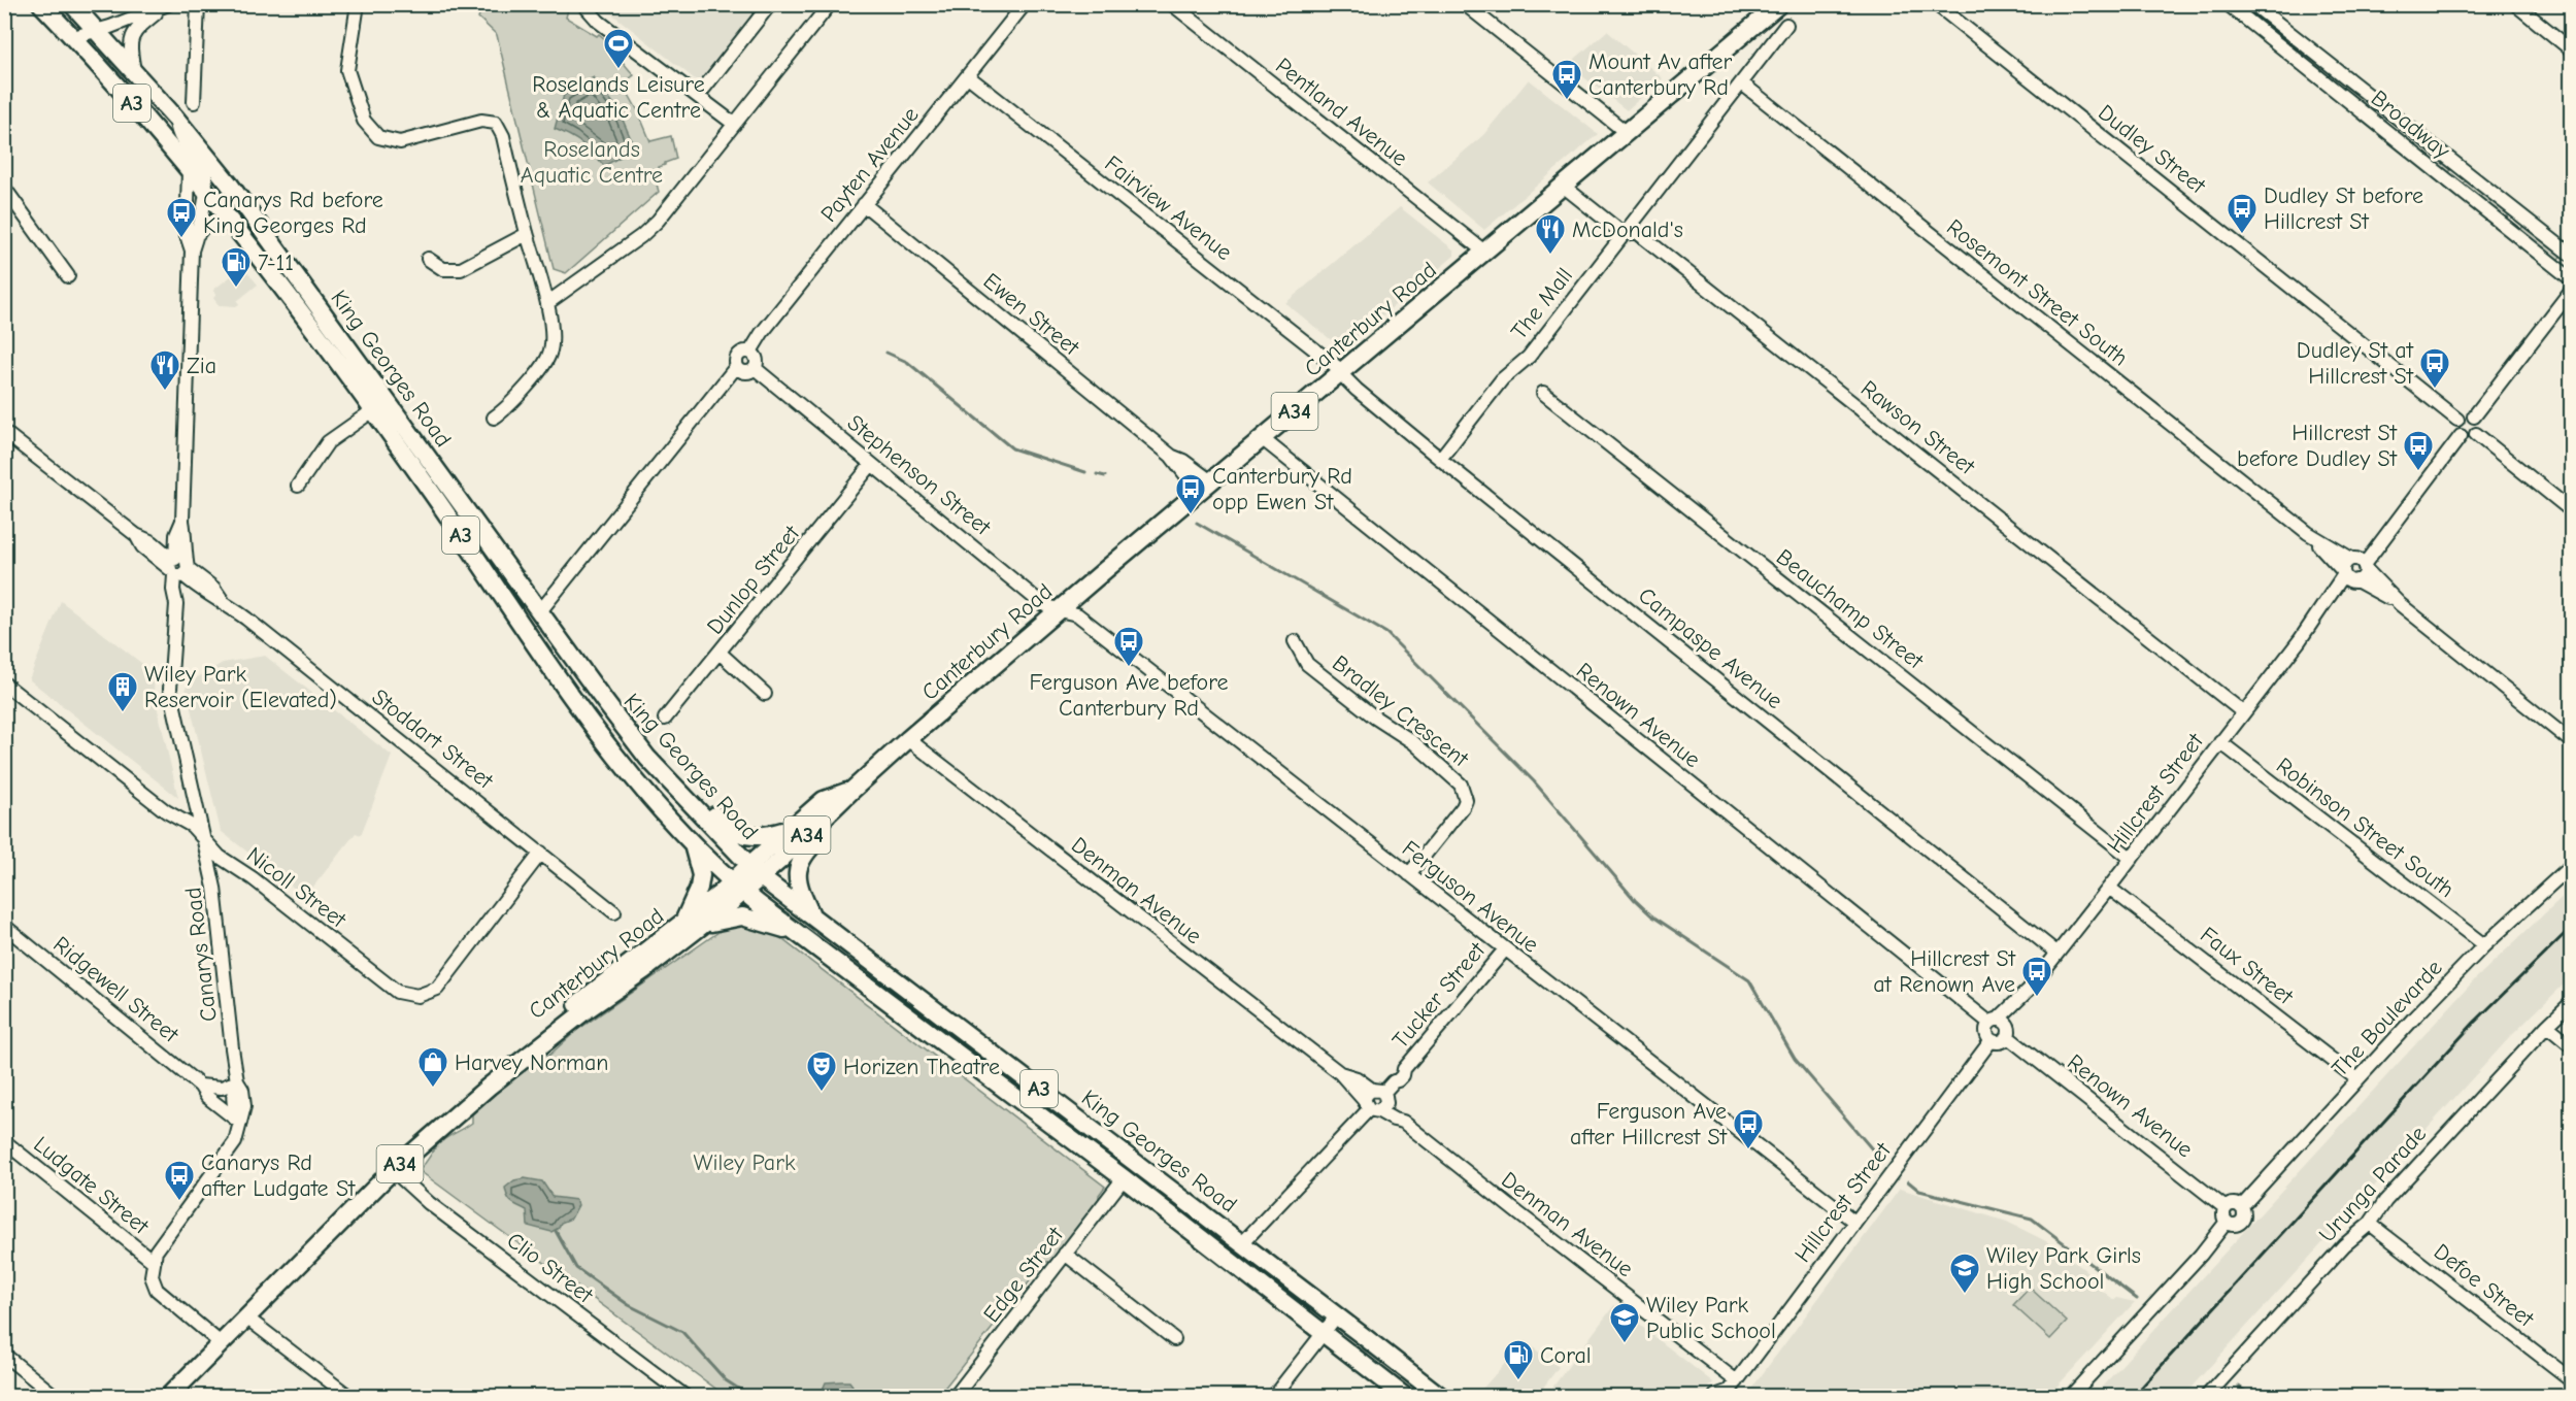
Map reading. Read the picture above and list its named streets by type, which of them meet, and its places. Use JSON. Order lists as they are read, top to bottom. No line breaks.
{"streets":{"highway":["A3","Canterbury Road","King Georges Road","A34"],"street":["Pentland Avenue","Broadway","Dudley Street","Payten Avenue","Fairview Avenue","Rosemont Street South","The Mall","Ewen Street","Rawson Street","Stephenson Street","Dunlop Street","Beauchamp Street","Campaspe Avenue","Bradley Crescent","Renown Avenue","Stoddart Street","Hillcrest Street","Robinson Street South","Nicoll Street","Denman Avenue","Ferguson Avenue","Canarys Road","Faux Street","Ridgewell Street","Tucker Street","The Boulevarde","Urunga Parade","Ludgate Street","Clio Street","Edge Street","Defoe Street"]},"crossings":[["Pentland Avenue","Canterbury Road"],["Payten Avenue","Fairview Avenue"],["Payten Avenue","Ewen Street"],["Payten Avenue","Stephenson Street"],["Fairview Avenue","Canterbury Road"],["Fairview Avenue","Campaspe Avenue"],["Rosemont Street South","The Mall"],["Rosemont Street South","Hillcrest Street"],["The Mall","Rawson Street"],["The Mall","Campaspe Avenue"],["Ewen Street","Canterbury Road"],["Canterbury Road","King Georges Road"],["Canterbury Road","Rawson Street"],["Canterbury Road","Stephenson Street"],["Canterbury Road","Campaspe Avenue"],["Canterbury Road","Renown Avenue"],["Canterbury Road","Denman Avenue"],["Canterbury Road","Ferguson Avenue"],["Canterbury Road","Clio Street"],["King Georges Road","Canarys Road"],["King Georges Road","Tucker Street"],["King Georges Road","Edge Street"],["Rawson Street","Hillcrest Street"],["Stephenson Street","Dunlop Street"],["Stephenson Street","Ferguson Avenue"],["Beauchamp Street","Hillcrest Street"],["Campaspe Avenue","Hillcrest Street"],["Bradley Crescent","Ferguson Avenue"],["Renown Avenue","Hillcrest Street"],["Renown Avenue","The Boulevarde"],["Stoddart Street","Nicoll Street"],["Stoddart Street","Canarys Road"],["Hillcrest Street","Robinson Street South"],["Hillcrest Street","Denman Avenue"],["Hillcrest Street","Ferguson Avenue"],["Hillcrest Street","Faux Street"],["Robinson Street South","The Boulevarde"],["Nicoll Street","Canarys Road"],["Denman Avenue","Tucker Street"],["Ferguson Avenue","Tucker Street"],["Canarys Road","Ridgewell Street"],["Faux Street","The Boulevarde"],["Urunga Parade","Defoe Street"]],"parks":["Roselands Aquatic Centre","Wiley Park"],"places":{"sports":["Roselands Leisure & Aquatic Centre"],"bus stop":["Mount Av after Canterbury Rd","Dudley St before Hillcrest St","Canarys Rd before King Georges Rd","Dudley St at Hillcrest St","Hillcrest St before Dudley St","Canterbury Rd opp Ewen St","Ferguson Ave before Canterbury Rd","Hillcrest St at Renown Ave","Ferguson Ave after Hillcrest St","Canarys Rd after Ludgate St"],"restaurant":["McDonald's","Zia"],"fuel station":["7-11","Coral"],"building":["Wiley Park Reservoir (Elevated)"],"shop":["Harvey Norman"],"theatre":["Horizen Theatre"],"school or university":["Wiley Park Girls High School","Wiley Park Public School"]}}
